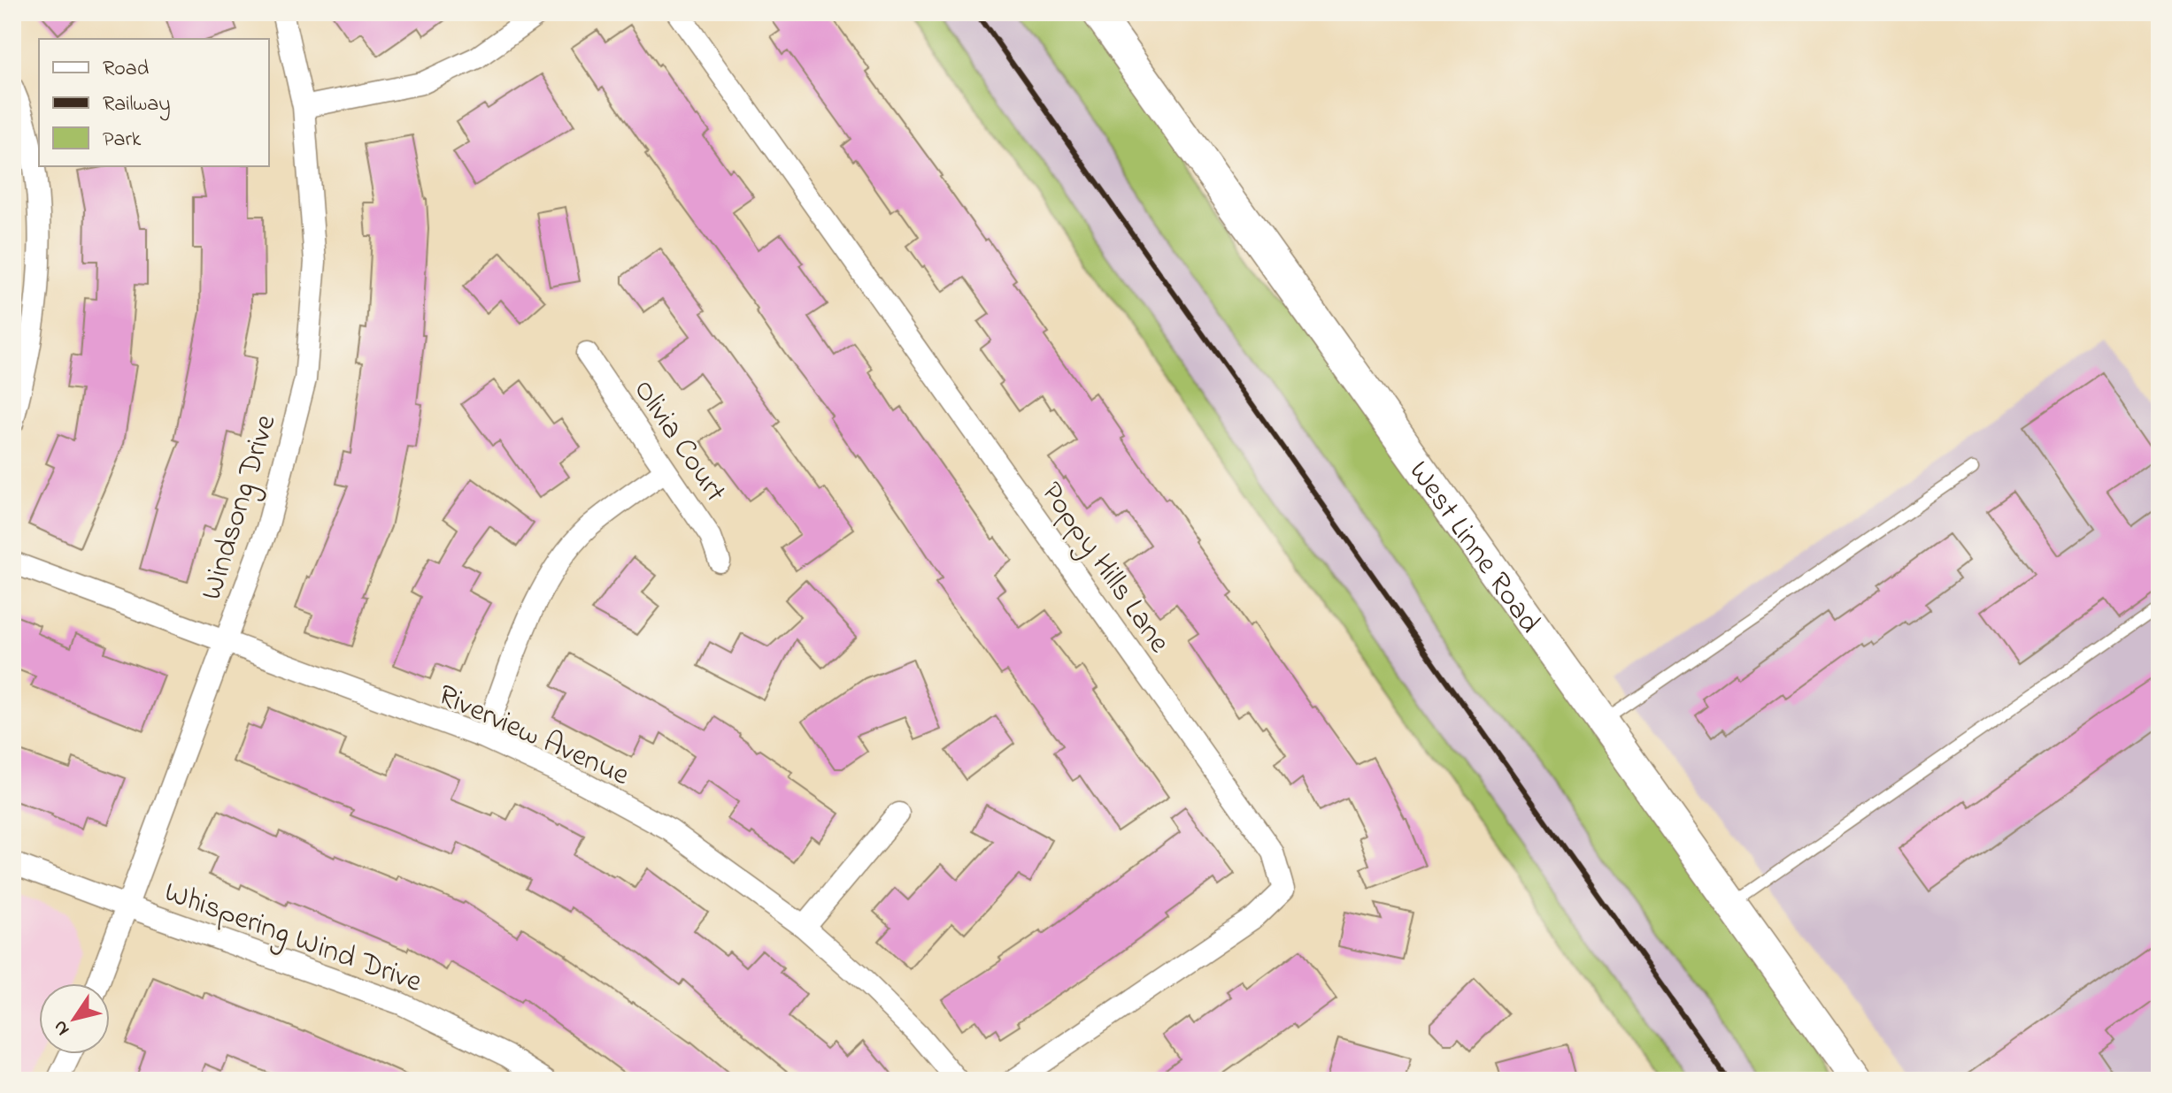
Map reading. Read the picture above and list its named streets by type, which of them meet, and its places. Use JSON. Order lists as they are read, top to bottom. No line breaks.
{"streets":{"main road":["West Linne Road"],"street":["Olivia Court","Windsong Drive","Poppy Hills Lane","Riverview Avenue","Whispering Wind Drive"]},"crossings":[["Windsong Drive","Riverview Avenue"],["Windsong Drive","Whispering Wind Drive"]],"legend":["Road","Railway","Park"],"north":"bottom left"}
